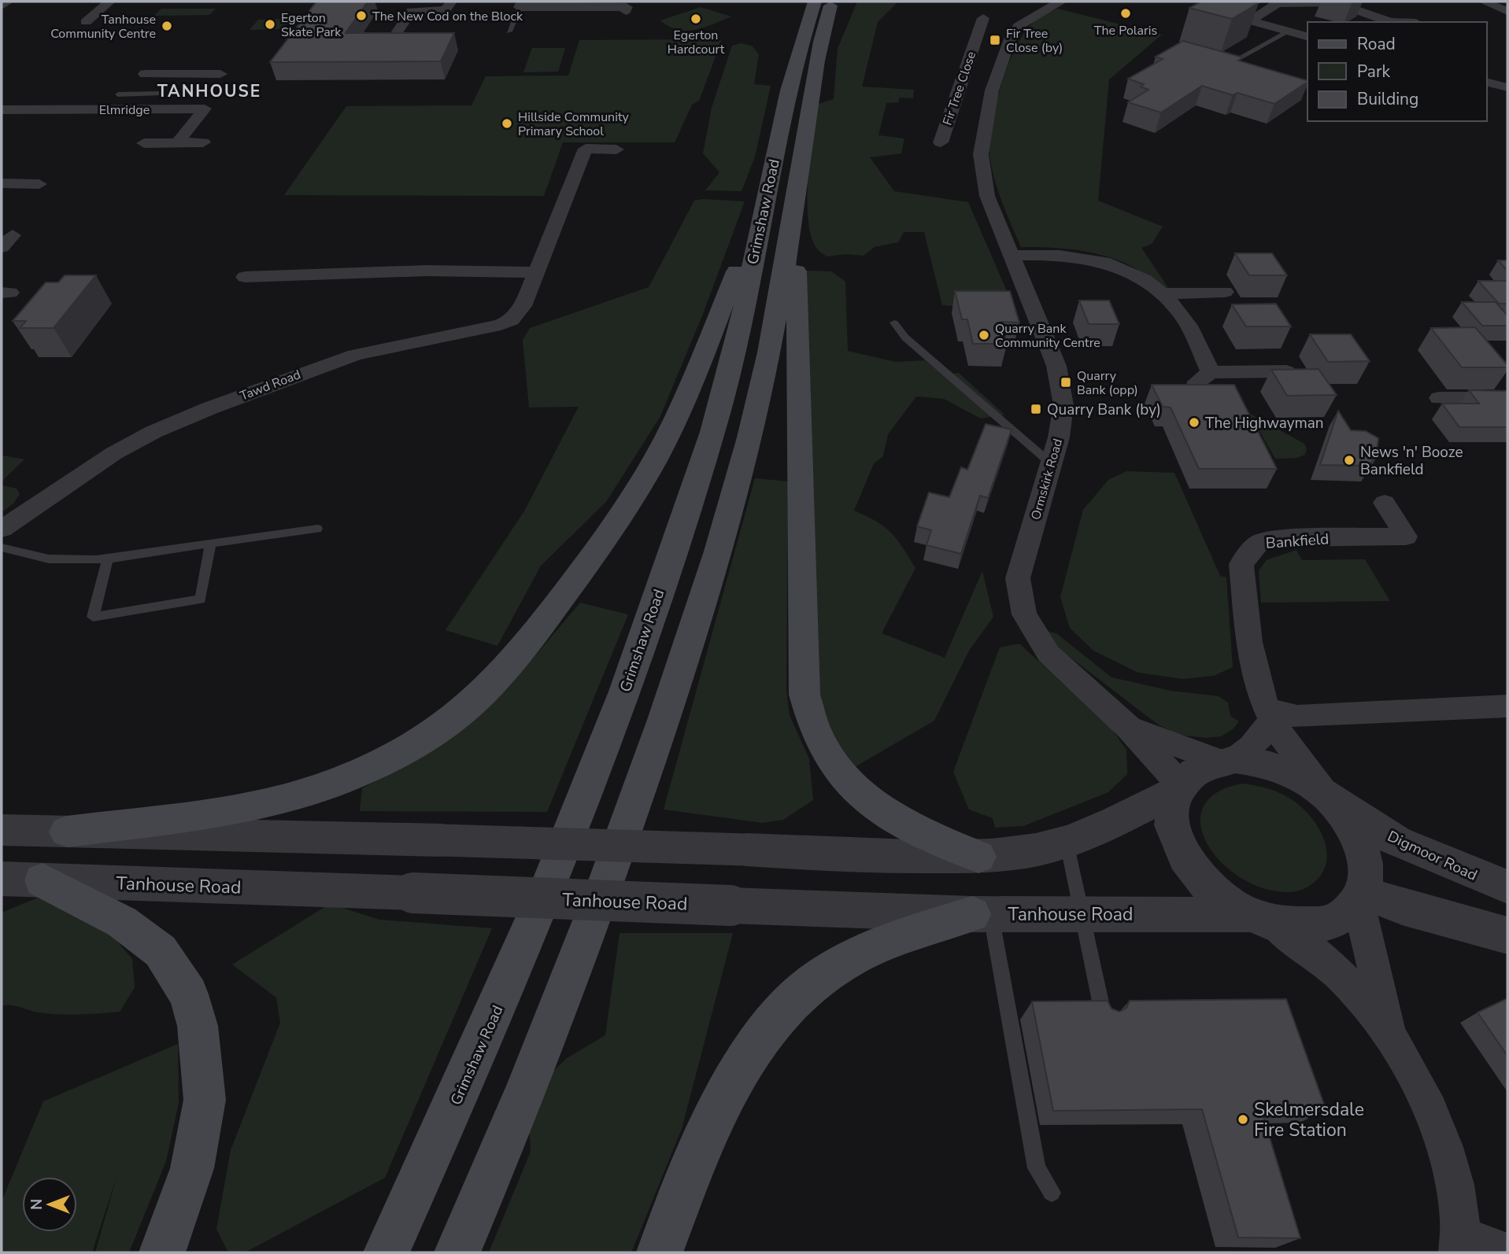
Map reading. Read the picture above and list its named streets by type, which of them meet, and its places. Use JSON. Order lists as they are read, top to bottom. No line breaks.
{"streets":{"main road":["Grimshaw Road"],"street":["Fir Tree Close","Elmridge","Tawd Road","Ormskirk Road","Bankfield","Digmoor Road","Tanhouse Road"]},"crossings":[["Fir Tree Close","Ormskirk Road"],["Ormskirk Road","Bankfield"],["Ormskirk Road","Digmoor Road"],["Ormskirk Road","Tanhouse Road"],["Bankfield","Digmoor Road"],["Bankfield","Tanhouse Road"],["Digmoor Road","Tanhouse Road"]],"districts":["TANHOUSE"],"places":{"other":["The Polaris","The New Cod on the Block","Egerton Hardcourt","Egerton Skate Park","Tanhouse Community Centre","Hillside Community Primary School","Quarry Bank Community Centre","The Highwayman","News 'n' Booze Bankfield","Skelmersdale Fire Station"],"transit":["Fir Tree Close (by)","Quarry Bank (opp)","Quarry Bank (by)"]},"legend":["Road","Park","Building"],"north":"left"}
